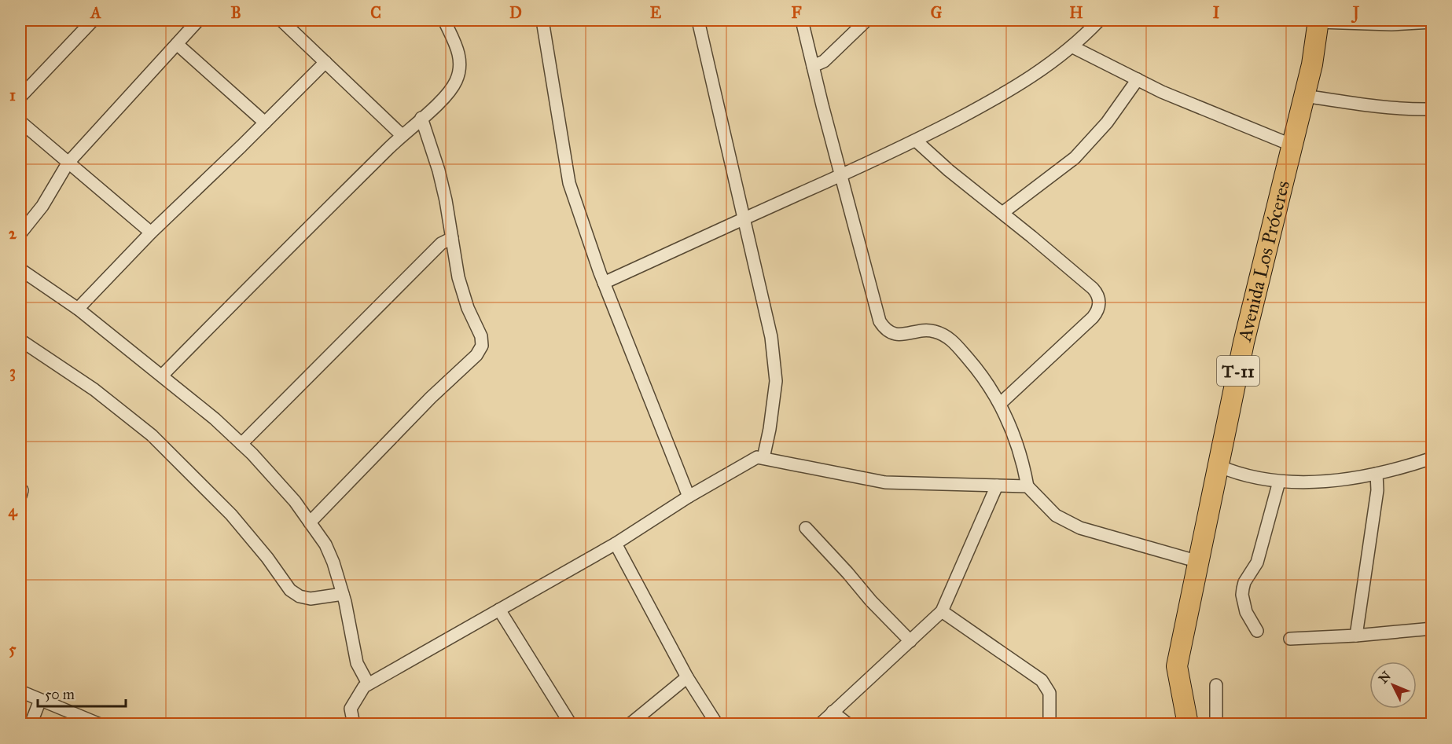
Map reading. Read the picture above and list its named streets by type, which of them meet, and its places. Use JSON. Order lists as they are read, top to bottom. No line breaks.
{"streets":{"highway":["Avenida Los Próceres","T-11"]},"scale_bar":"50 m","north":"top left","grid":{"columns":["A","B","C","D","E","F","G","H","I","J"],"rows":["1","2","3","4","5"]}}
